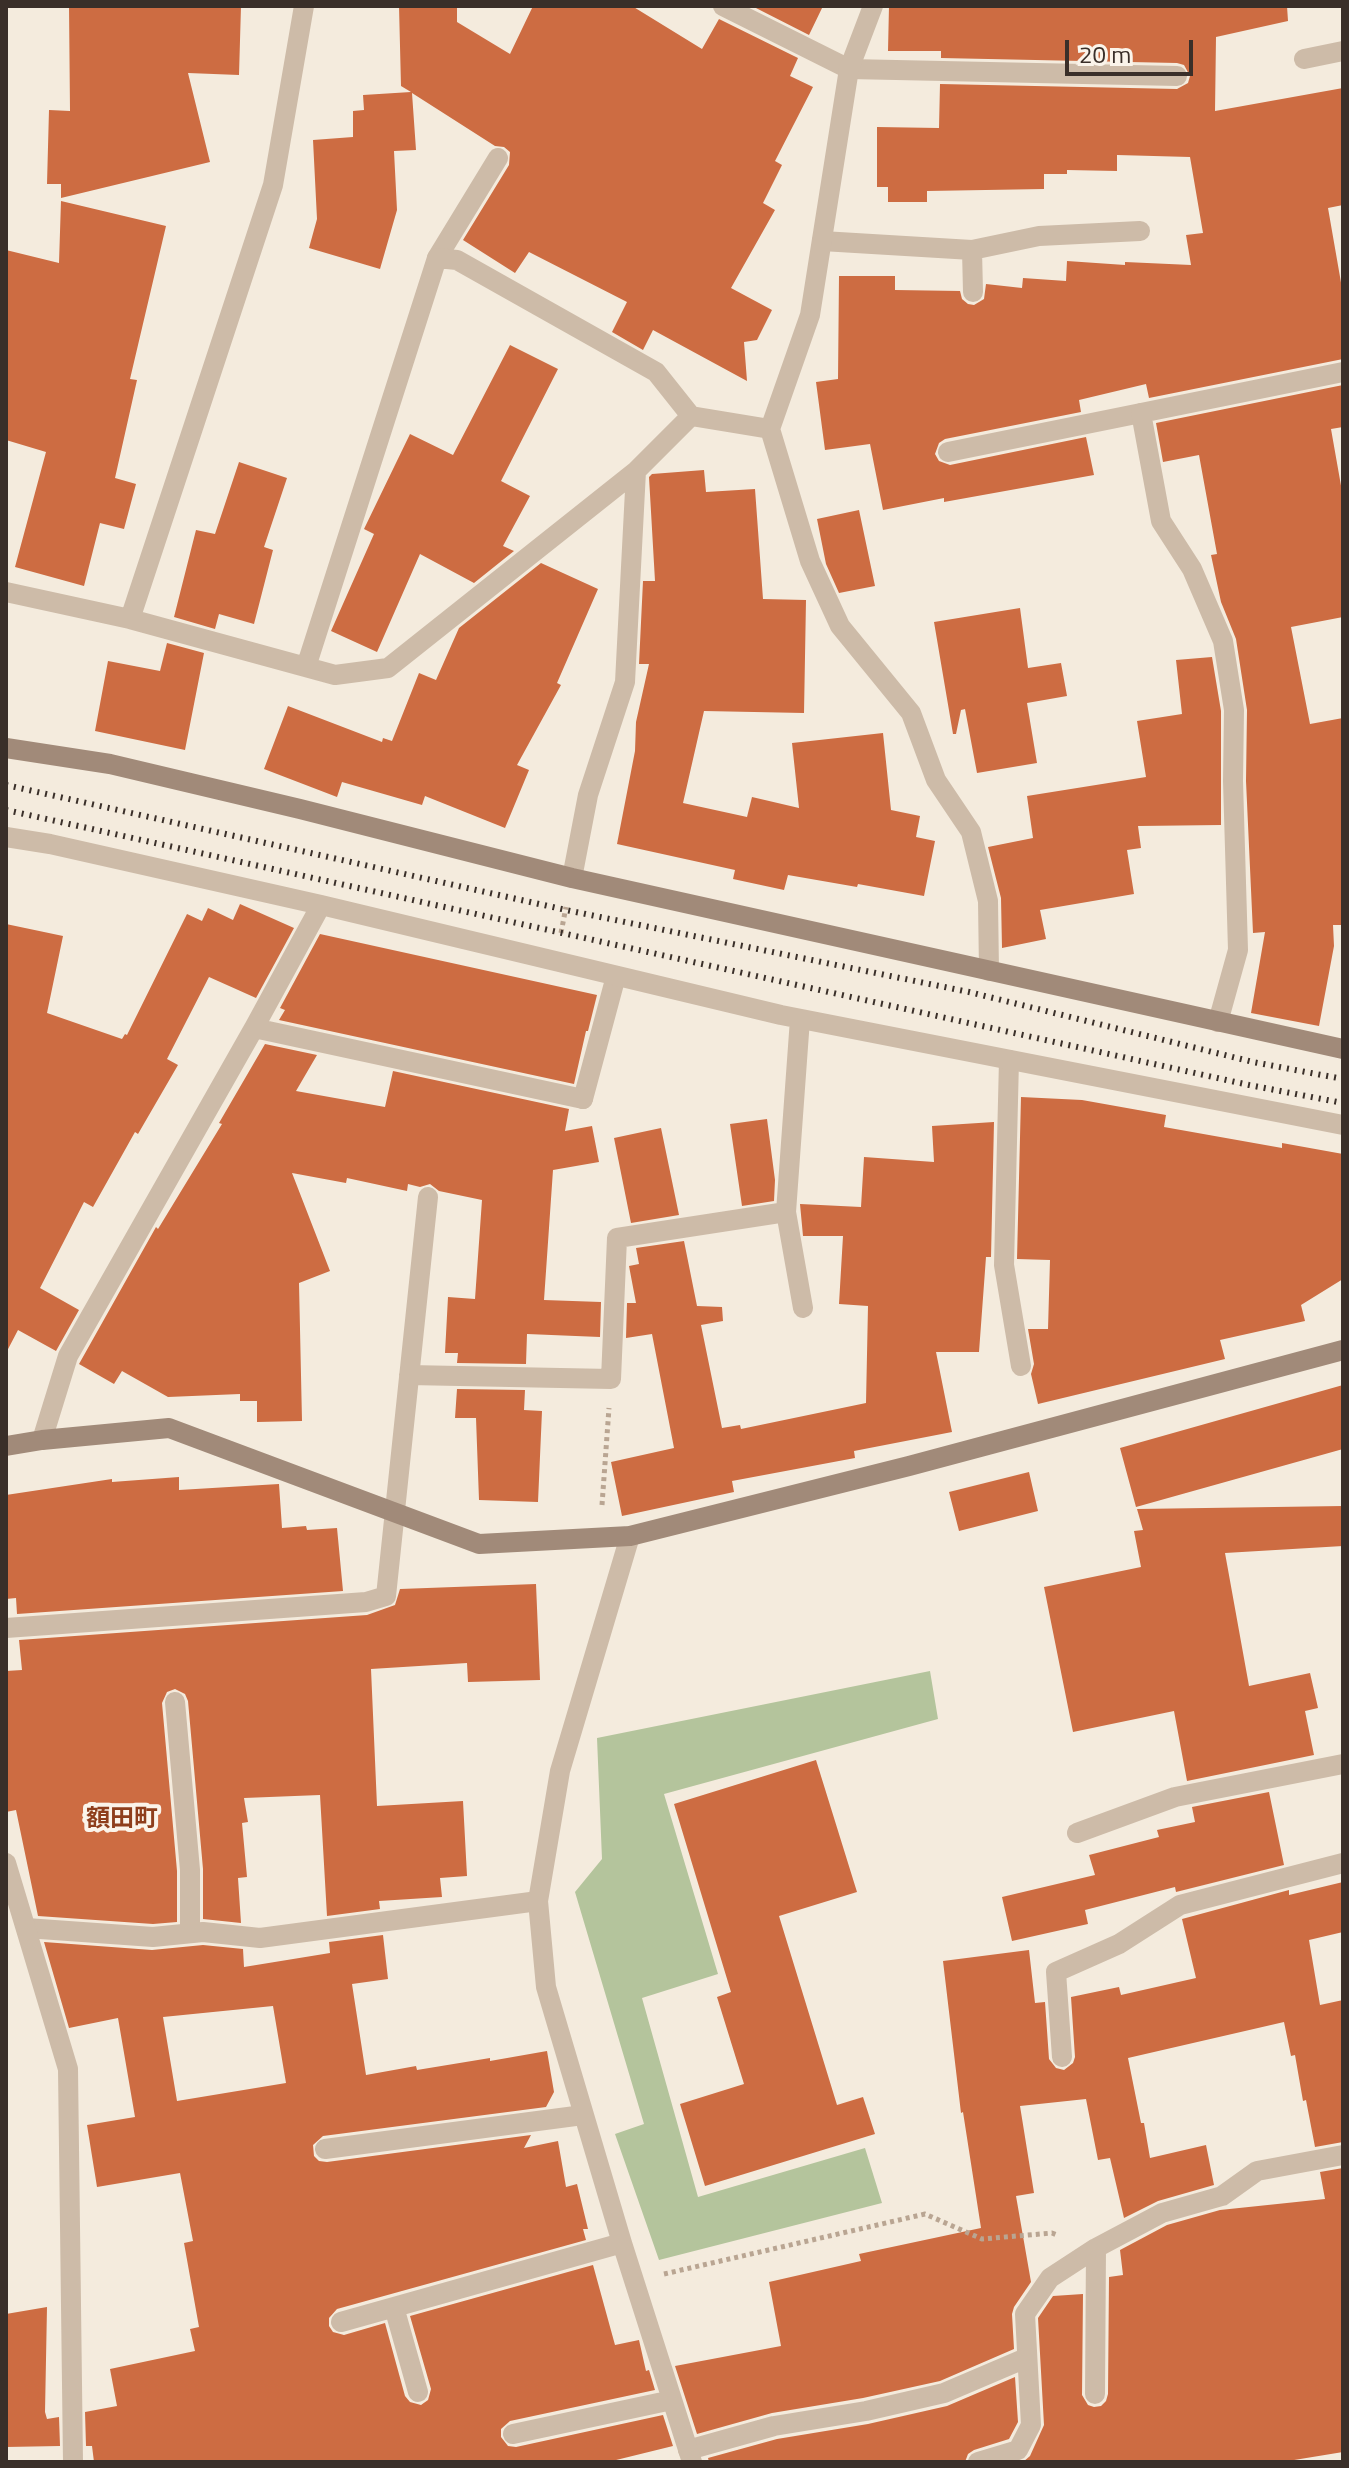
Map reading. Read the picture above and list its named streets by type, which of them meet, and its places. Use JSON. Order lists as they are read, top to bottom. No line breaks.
{"districts":["額田町"],"scale_bar":"20 m"}
